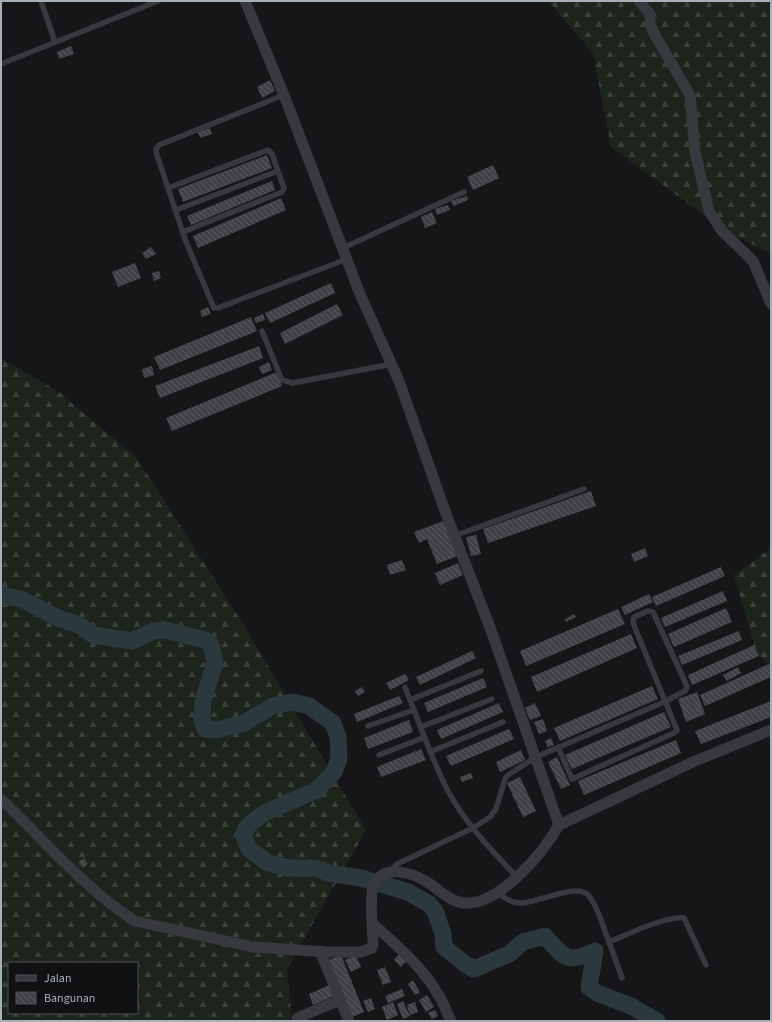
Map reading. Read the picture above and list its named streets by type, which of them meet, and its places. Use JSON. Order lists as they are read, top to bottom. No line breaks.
{"legend":["Jalan","Bangunan"]}
